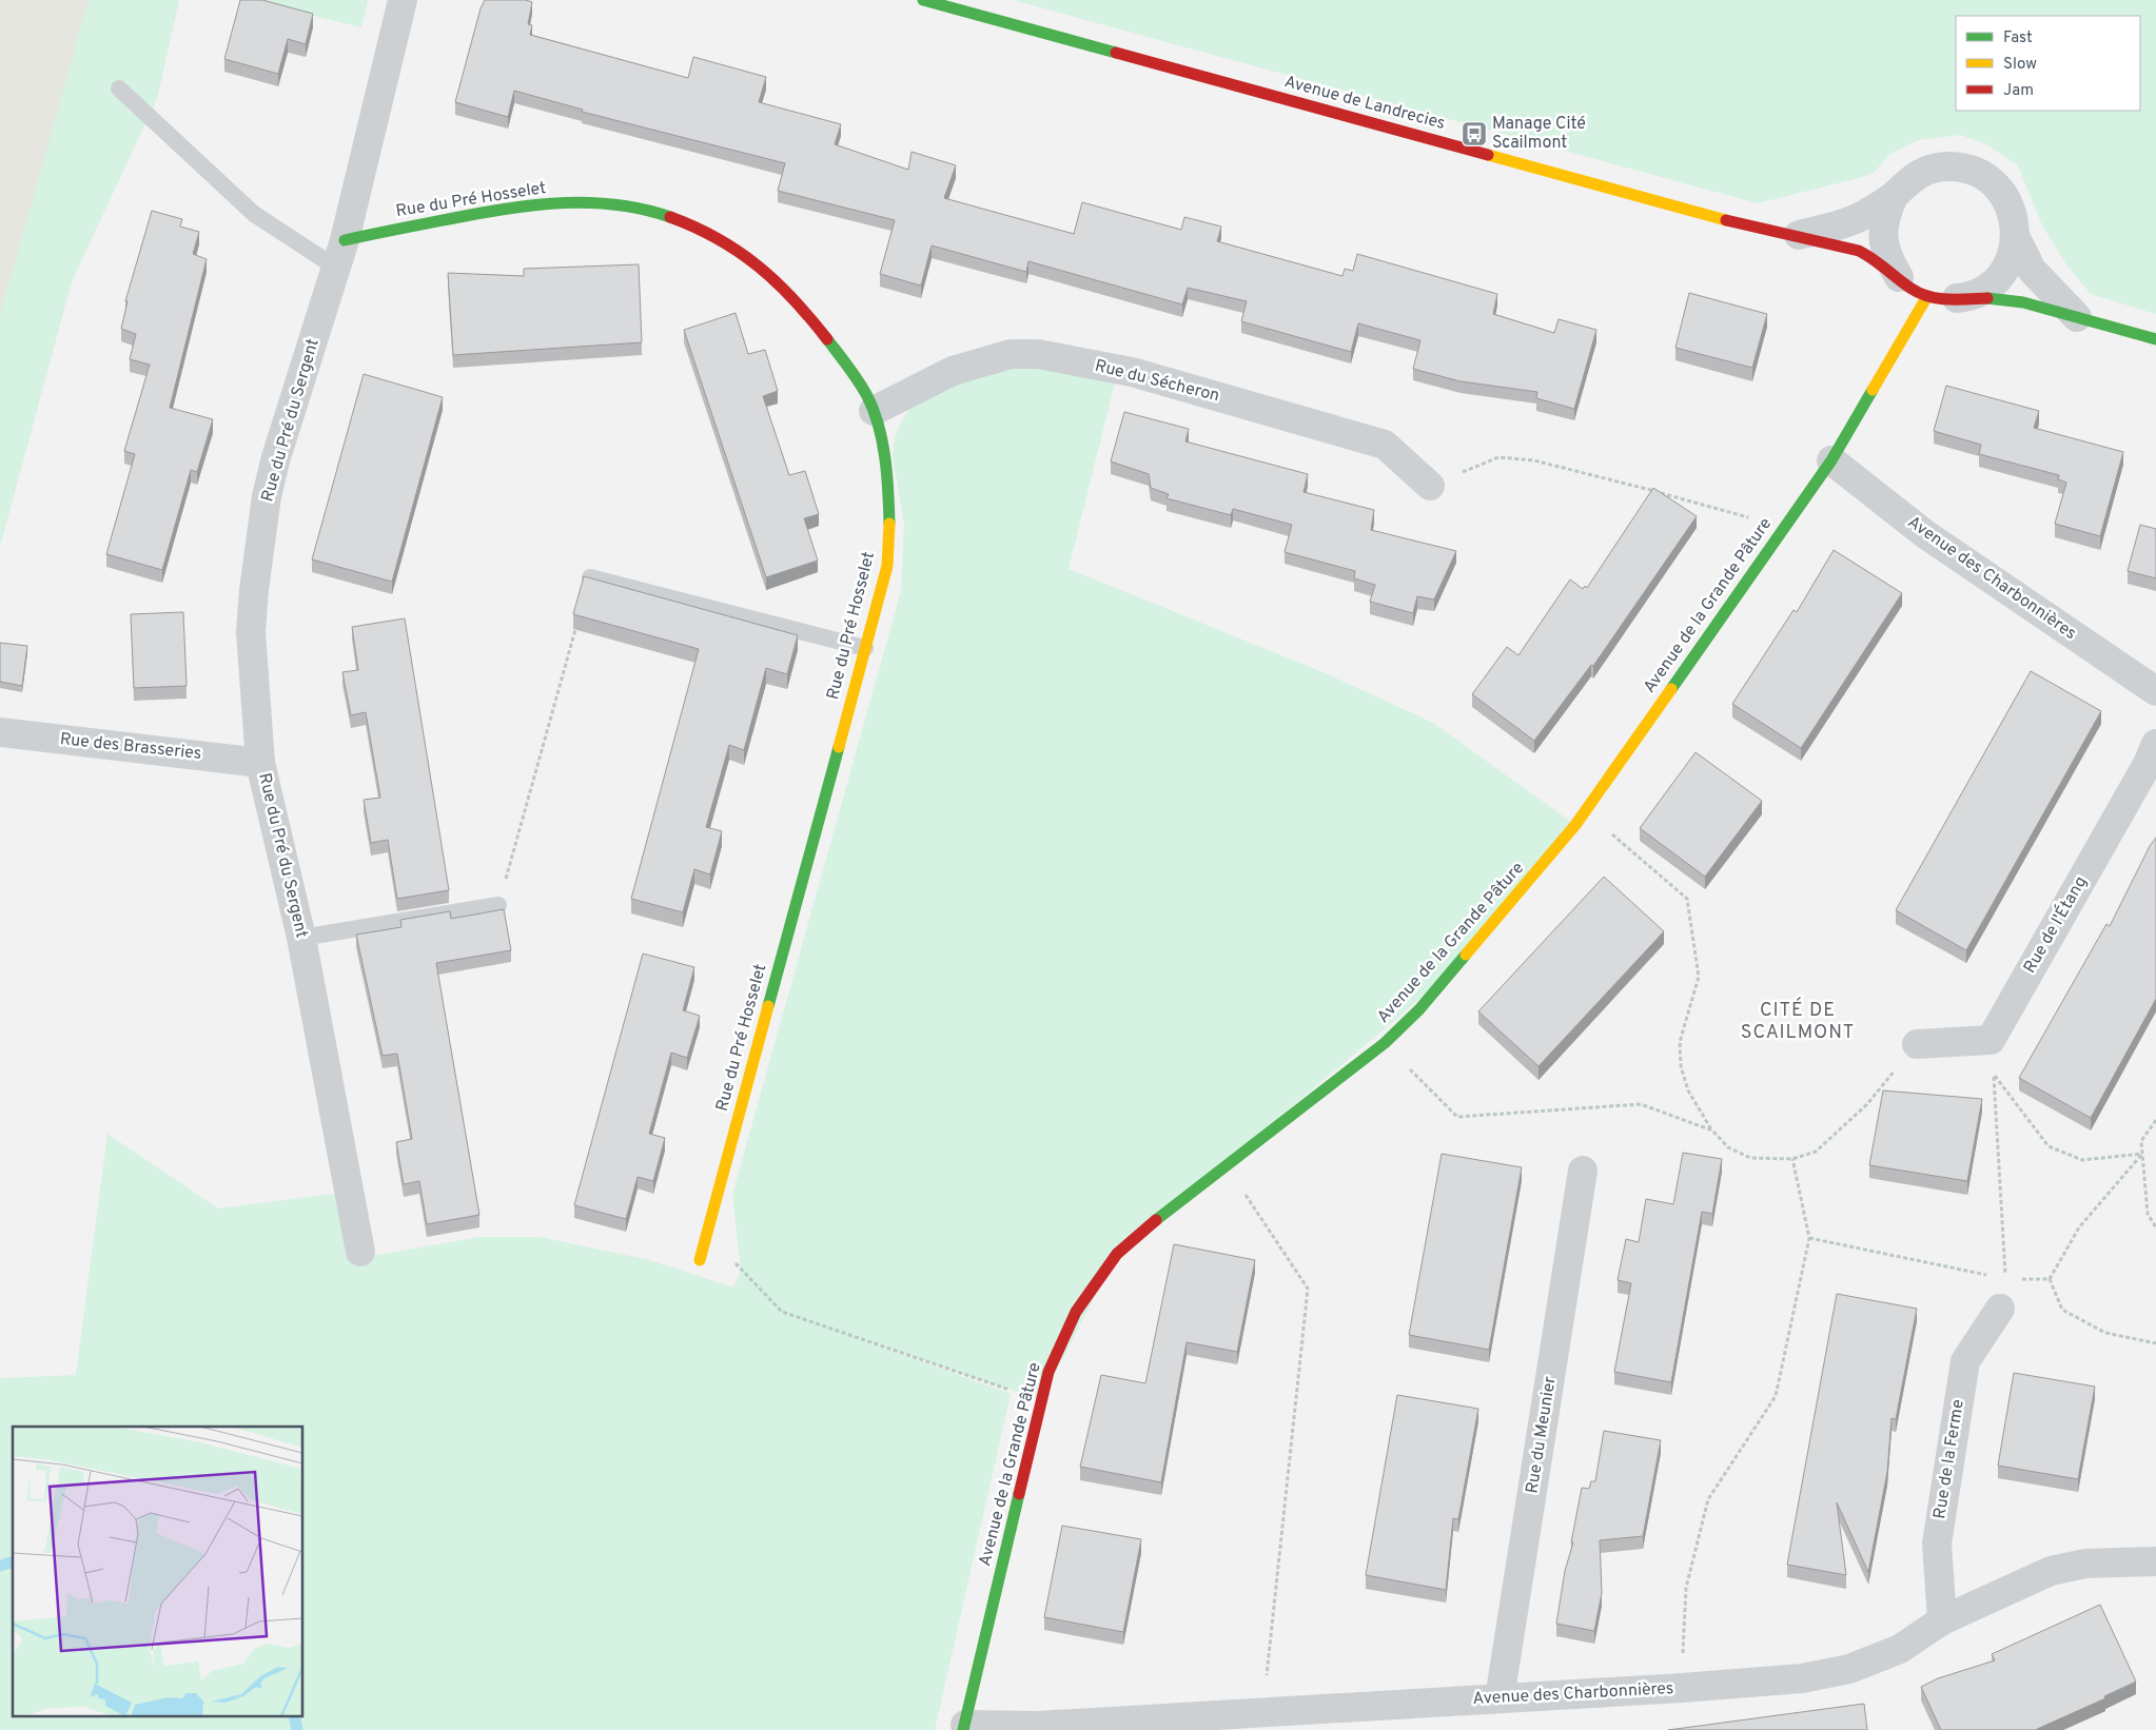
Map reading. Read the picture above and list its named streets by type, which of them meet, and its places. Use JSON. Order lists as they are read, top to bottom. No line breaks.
{"streets":{"street":["Avenue de Landrecies","Rue du Pré Hosselet","Rue du Sécheron","Rue du Pré du Sergent","Avenue des Charbonnières","Avenue de la Grande Pâture","Rue des Brasseries","Rue de l'Étang","Rue du Meunier","Rue de la Ferme"]},"crossings":[["Avenue de Landrecies","Avenue de la Grande Pâture"],["Rue du Pré Hosselet","Rue du Sécheron"],["Rue du Pré Hosselet","Rue du Pré du Sergent"],["Rue du Pré du Sergent","Rue des Brasseries"],["Avenue des Charbonnières","Avenue de la Grande Pâture"],["Avenue des Charbonnières","Rue du Meunier"],["Avenue des Charbonnières","Rue de la Ferme"]],"districts":["CITÉ DE SCAILMONT"],"places":{"bus stop":["Manage Cité Scailmont"]},"legend":["Fast","Slow","Jam"]}
